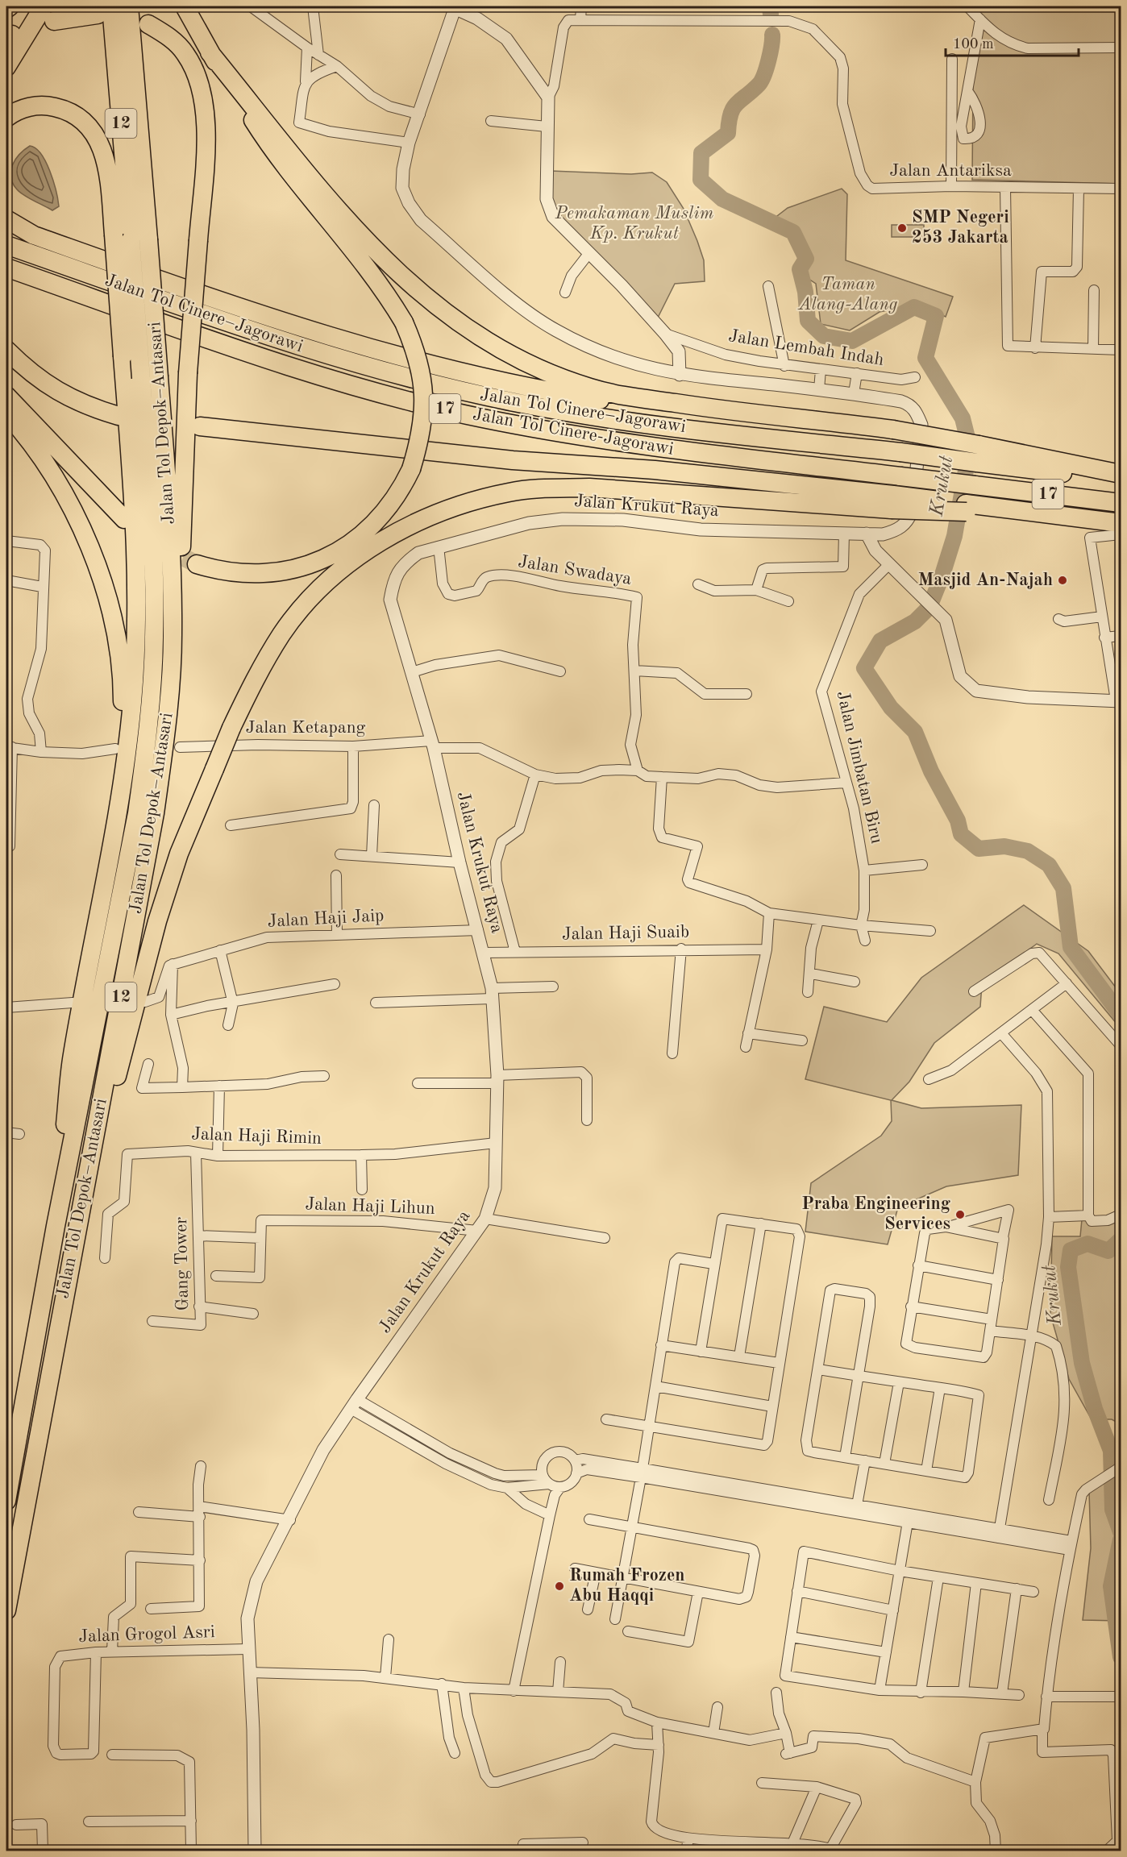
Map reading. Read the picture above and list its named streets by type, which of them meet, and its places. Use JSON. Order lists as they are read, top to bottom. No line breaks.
{"streets":{"highway":["12","Jalan Tol Cinere–Jagorawi","17","Jalan Tol Depok–Antasari","Jalan Tol Cinere-Jagorawi"],"street":["Jalan Antariksa","Jalan Lembah Indah","Jalan Krukut Raya","Jalan Swadaya","Jalan Ketapang","Jalan Jimbatan Biru","Jalan Haji Jaip","Jalan Haji Suaib","Jalan Haji Rimin","Jalan Haji Lihun","Gang Tower","Jalan Grogol Asri"]},"crossings":[["Jalan Krukut Raya","Jalan Swadaya"],["Jalan Krukut Raya","Jalan Ketapang"],["Jalan Krukut Raya","Jalan Haji Jaip"],["Jalan Krukut Raya","Jalan Haji Suaib"],["Jalan Krukut Raya","Jalan Haji Rimin"],["Jalan Krukut Raya","Jalan Haji Lihun"],["Jalan Krukut Raya","Jalan Grogol Asri"],["Jalan Swadaya","Jalan Ketapang"],["Jalan Ketapang","Jalan Jimbatan Biru"],["Jalan Haji Rimin","Gang Tower"]],"water":["Krukut"],"parks":["Pemakaman Muslim Kp. Krukut","Taman Alang-Alang"],"places":["SMP Negeri 253 Jakarta","Masjid An-Najah","Praba Engineering Services","Rumah Frozen Abu Haqqi"],"scale_bar":"100 m"}
